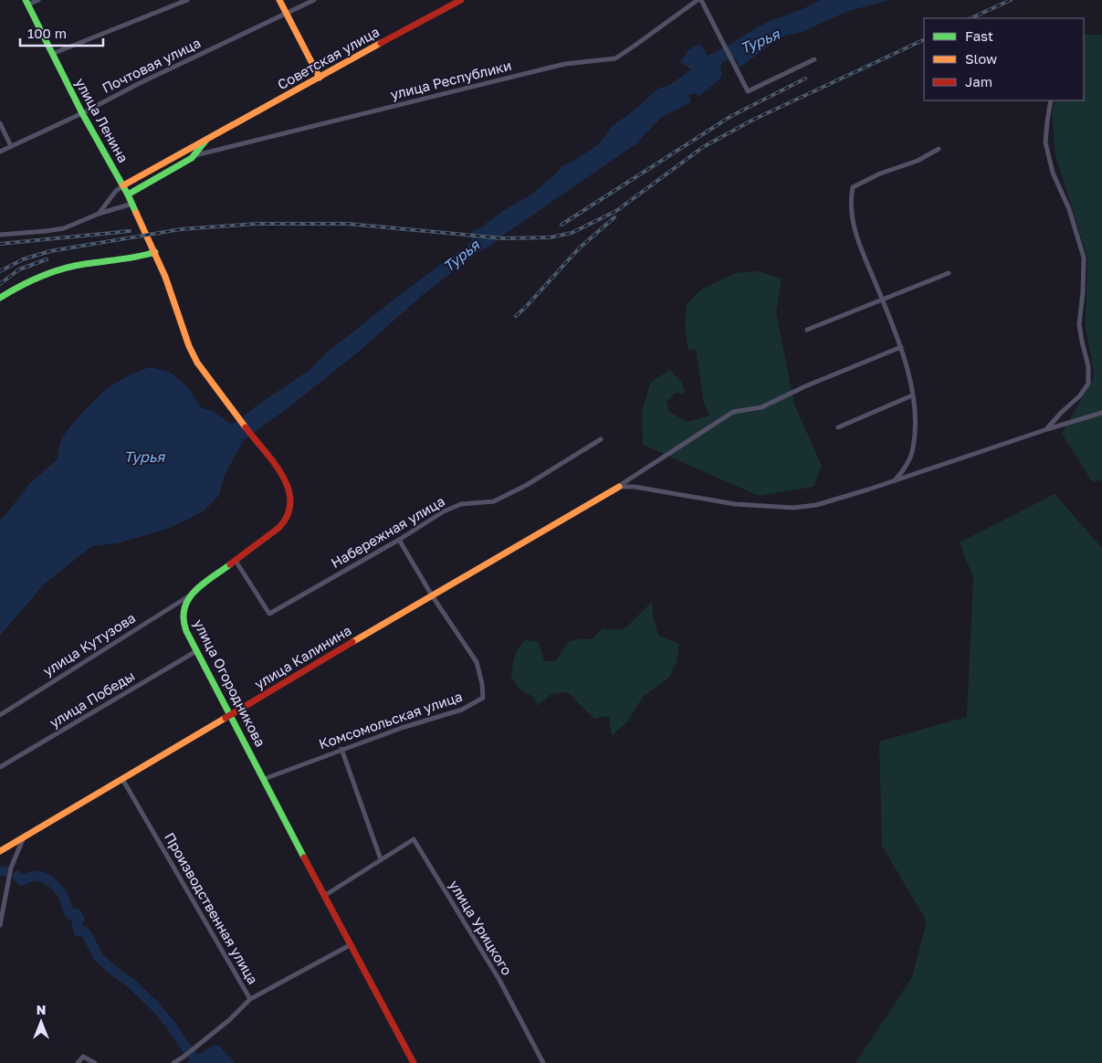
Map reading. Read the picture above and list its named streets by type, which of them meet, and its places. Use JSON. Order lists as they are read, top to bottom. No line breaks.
{"streets":{"street":["Советская улица","Почтовая улица","улица Республики","улица Ленина","Набережная улица","улица Кутузова","улица Калинина","улица Огородникова","улица Победы","Комсомольская улица","Производственная улица","улица Урицкого"]},"crossings":[["Советская улица","улица Республики"],["Советская улица","улица Ленина"],["Почтовая улица","улица Ленина"],["Набережная улица","Комсомольская улица"],["улица Кутузова","улица Огородникова"],["улица Калинина","улица Огородникова"],["улица Калинина","Комсомольская улица"],["улица Калинина","Производственная улица"],["улица Огородникова","улица Победы"],["улица Огородникова","Комсомольская улица"],["улица Огородникова","Производственная улица"],["улица Огородникова","улица Урицкого"]],"water":["Турья"],"legend":["Fast","Slow","Jam"],"scale_bar":"100 m","north":"top"}
